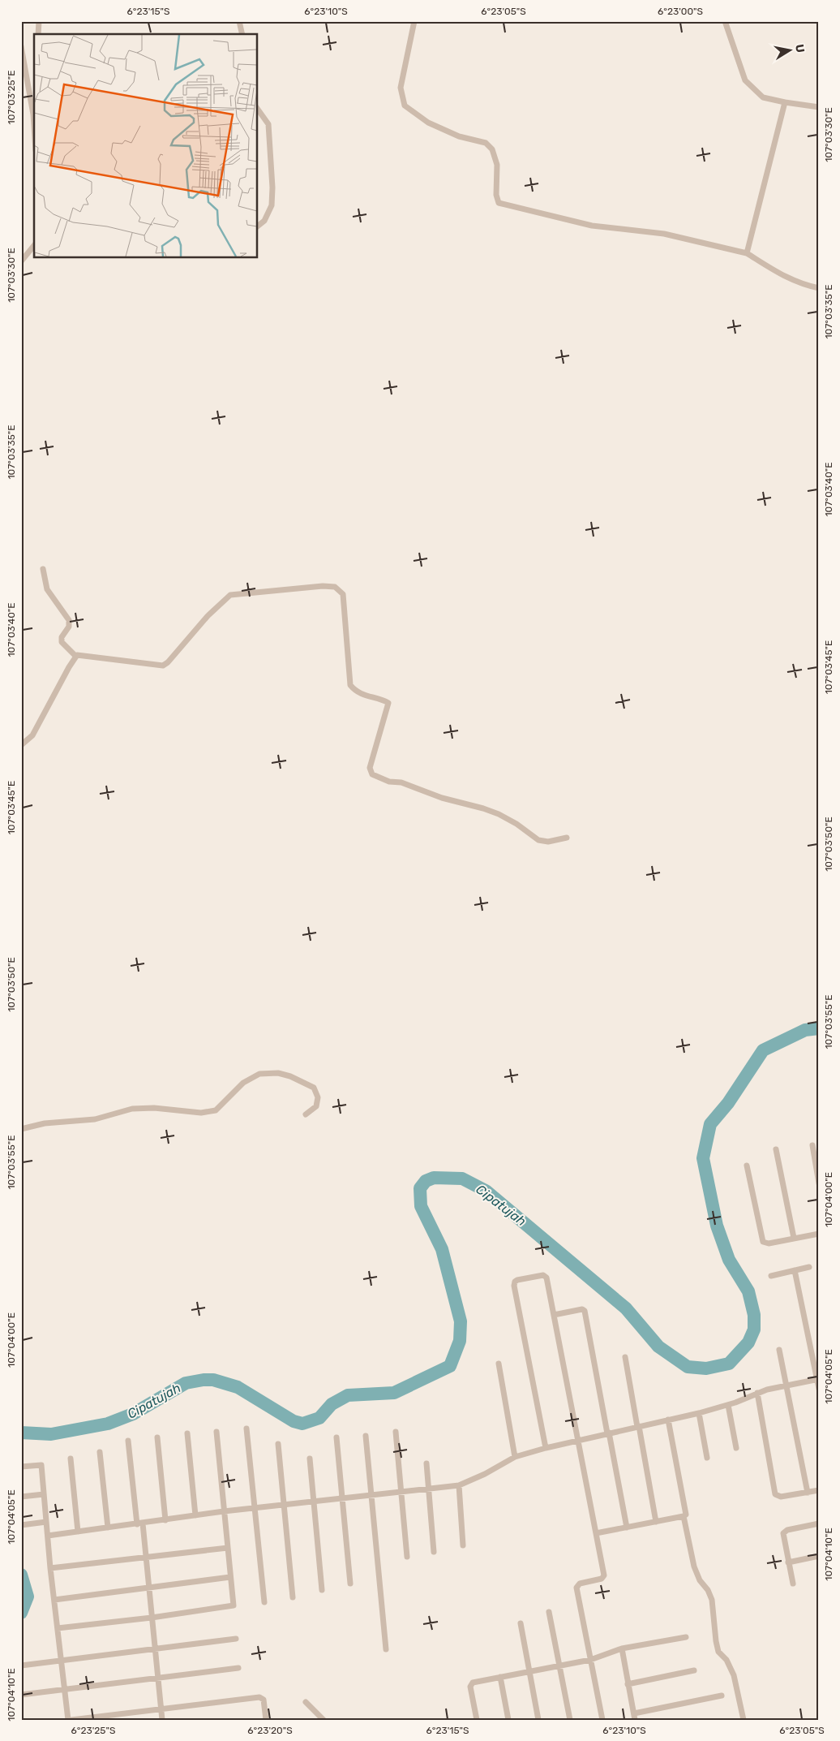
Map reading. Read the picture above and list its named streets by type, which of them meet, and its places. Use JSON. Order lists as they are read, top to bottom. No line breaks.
{"water":["Cipatujah"],"north":"right","coordinates":["6°23'15\"S","6°23'10\"S","6°23'05\"S","6°23'00\"S","107°03'25\"E","107°03'30\"E","107°03'35\"E","107°03'40\"E","107°03'45\"E","107°03'50\"E","107°03'55\"E","107°04'00\"E","107°04'05\"E","107°04'10\"E","6°23'25\"S","6°23'20\"S"]}
